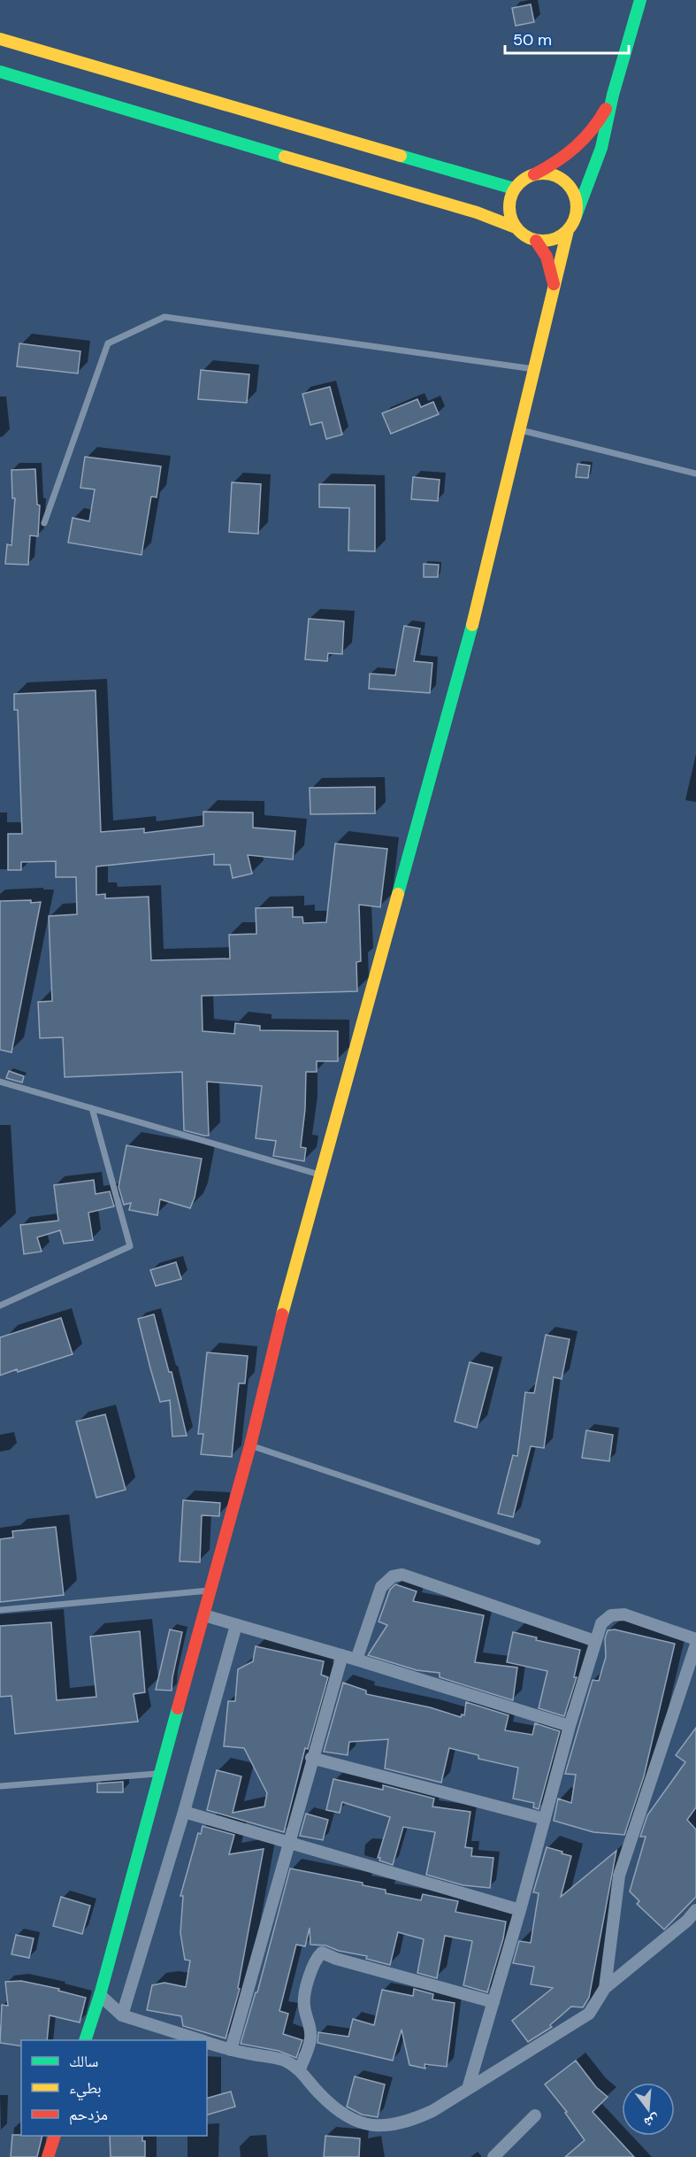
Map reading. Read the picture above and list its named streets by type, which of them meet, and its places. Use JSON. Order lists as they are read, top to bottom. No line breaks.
{"legend":["سالك","بطيء","مزدحم"],"scale_bar":"50 m","north":"bottom"}
